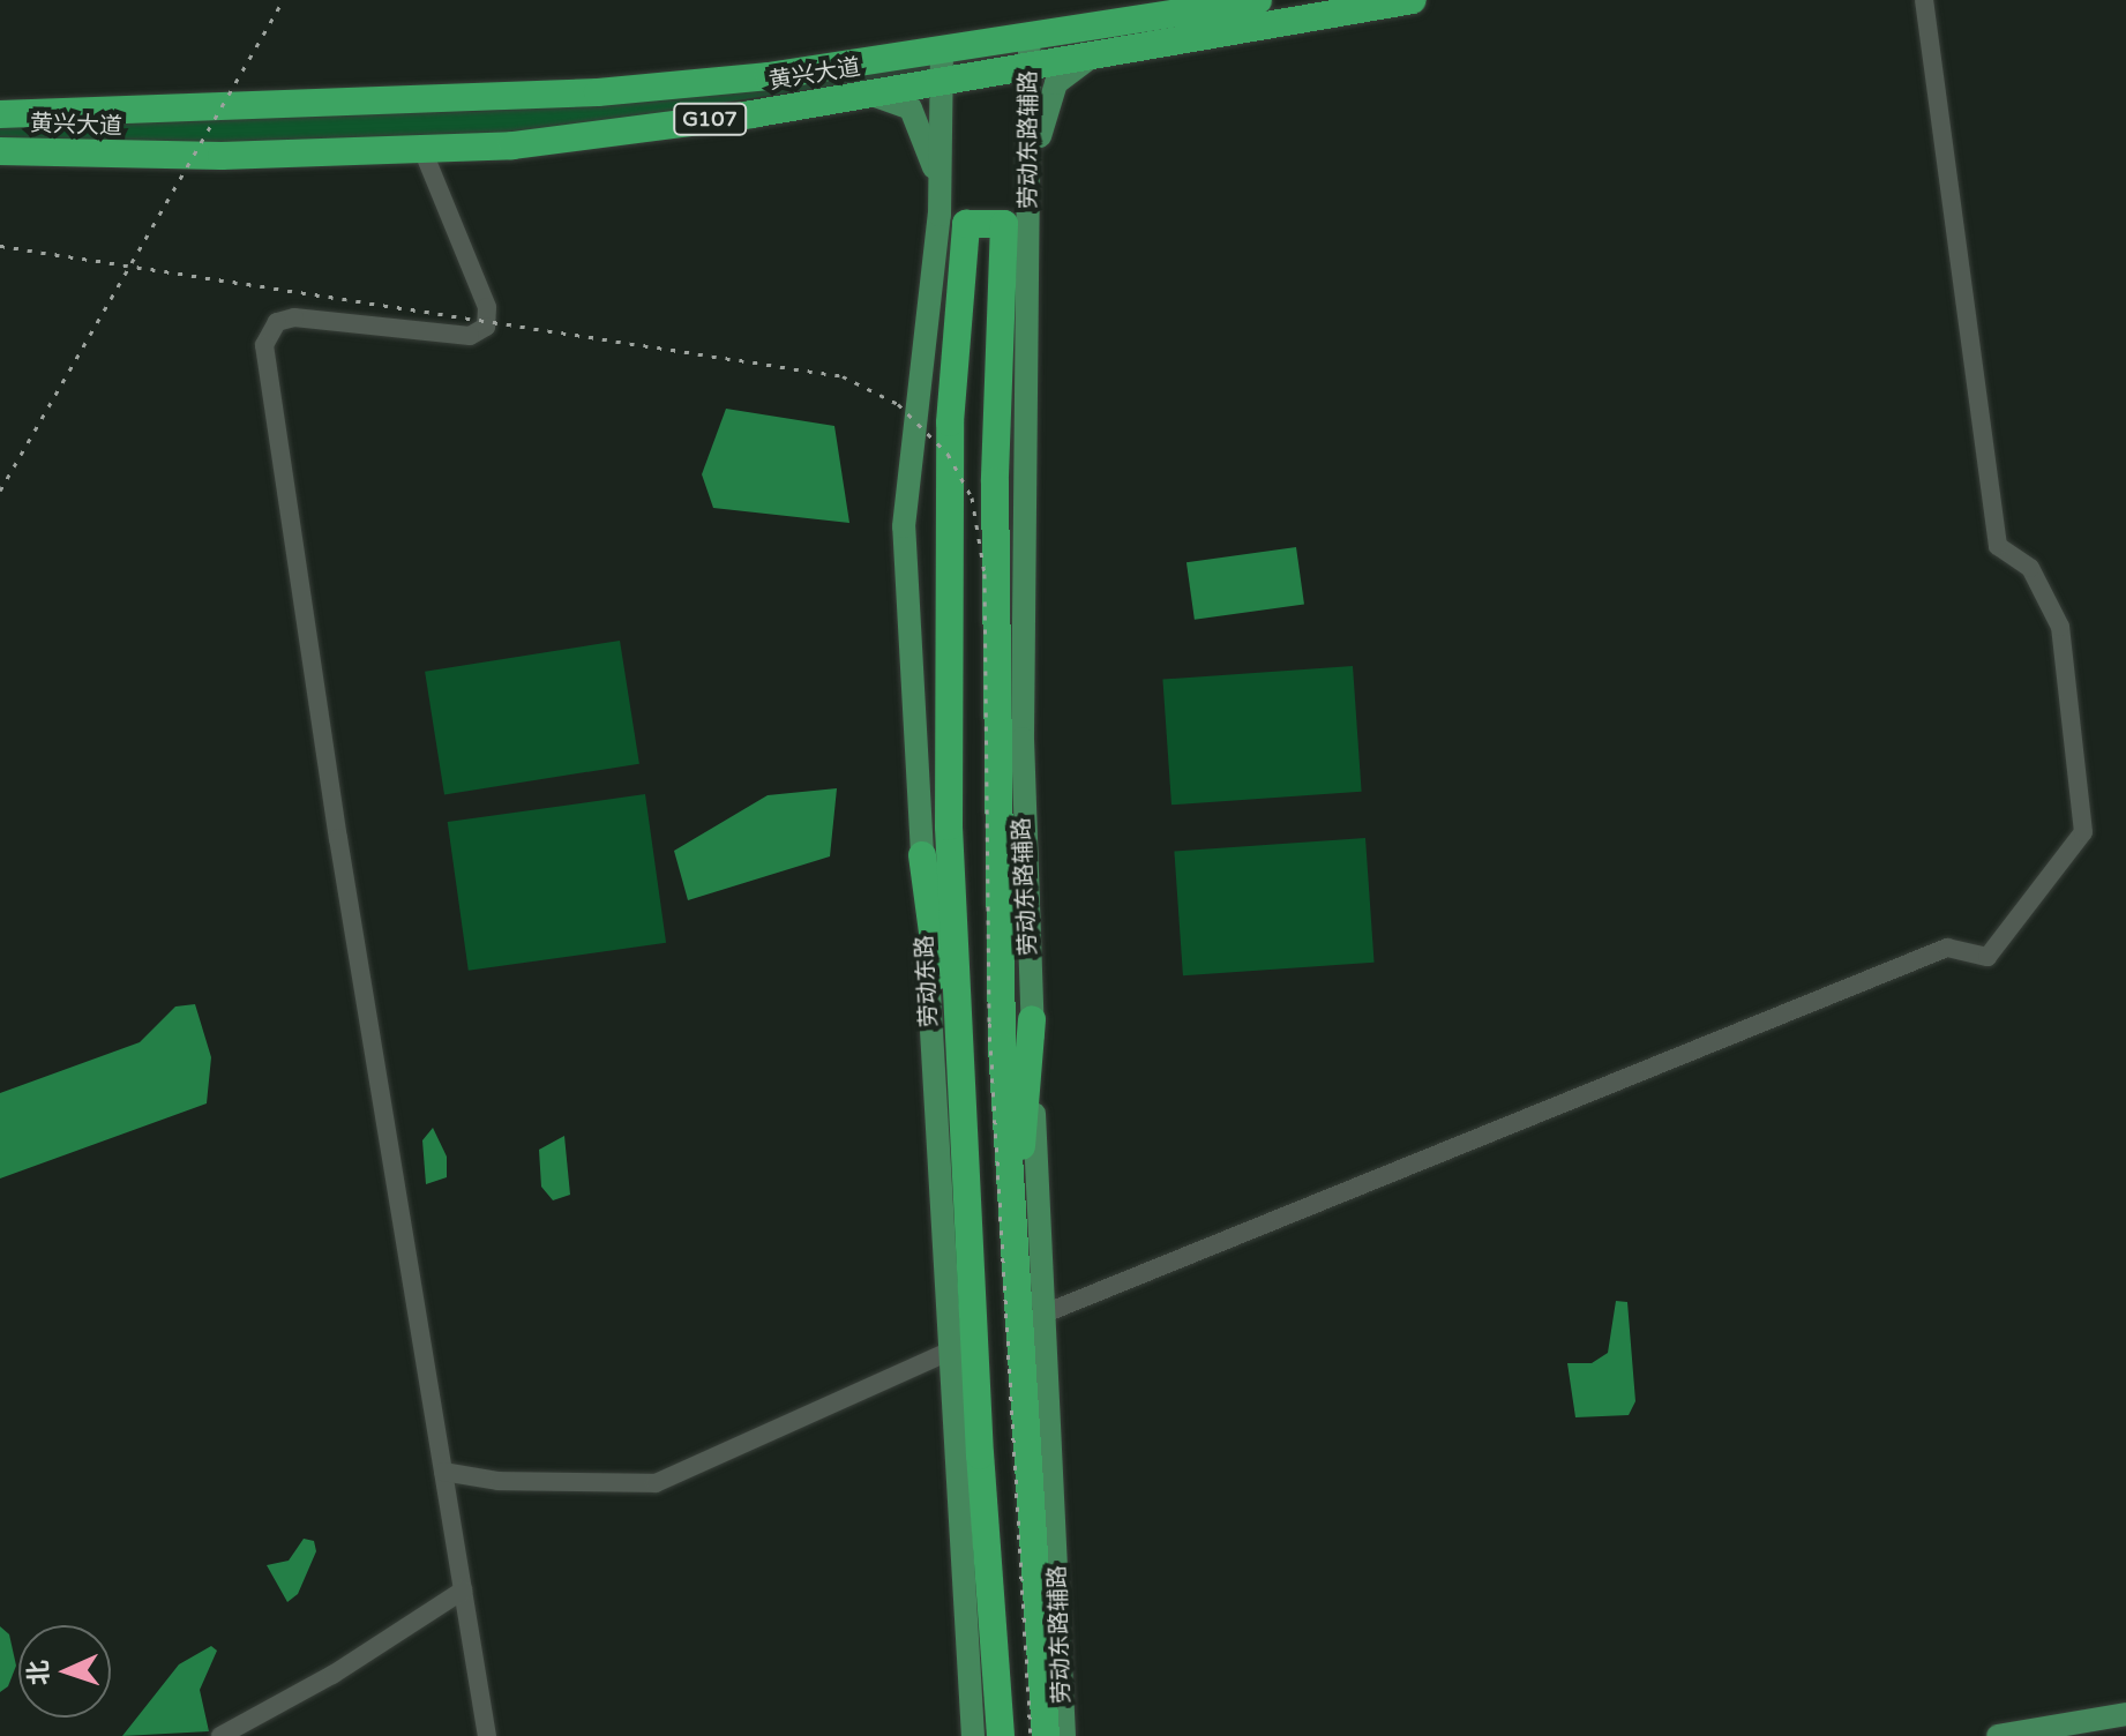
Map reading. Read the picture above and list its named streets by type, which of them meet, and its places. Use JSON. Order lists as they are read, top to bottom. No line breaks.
{"streets":{"highway":["黄兴大道","G107","劳动东路"],"main road":["劳动东路辅路"]},"crossings":[["黄兴大道","劳动东路辅路"]],"north":"left"}
